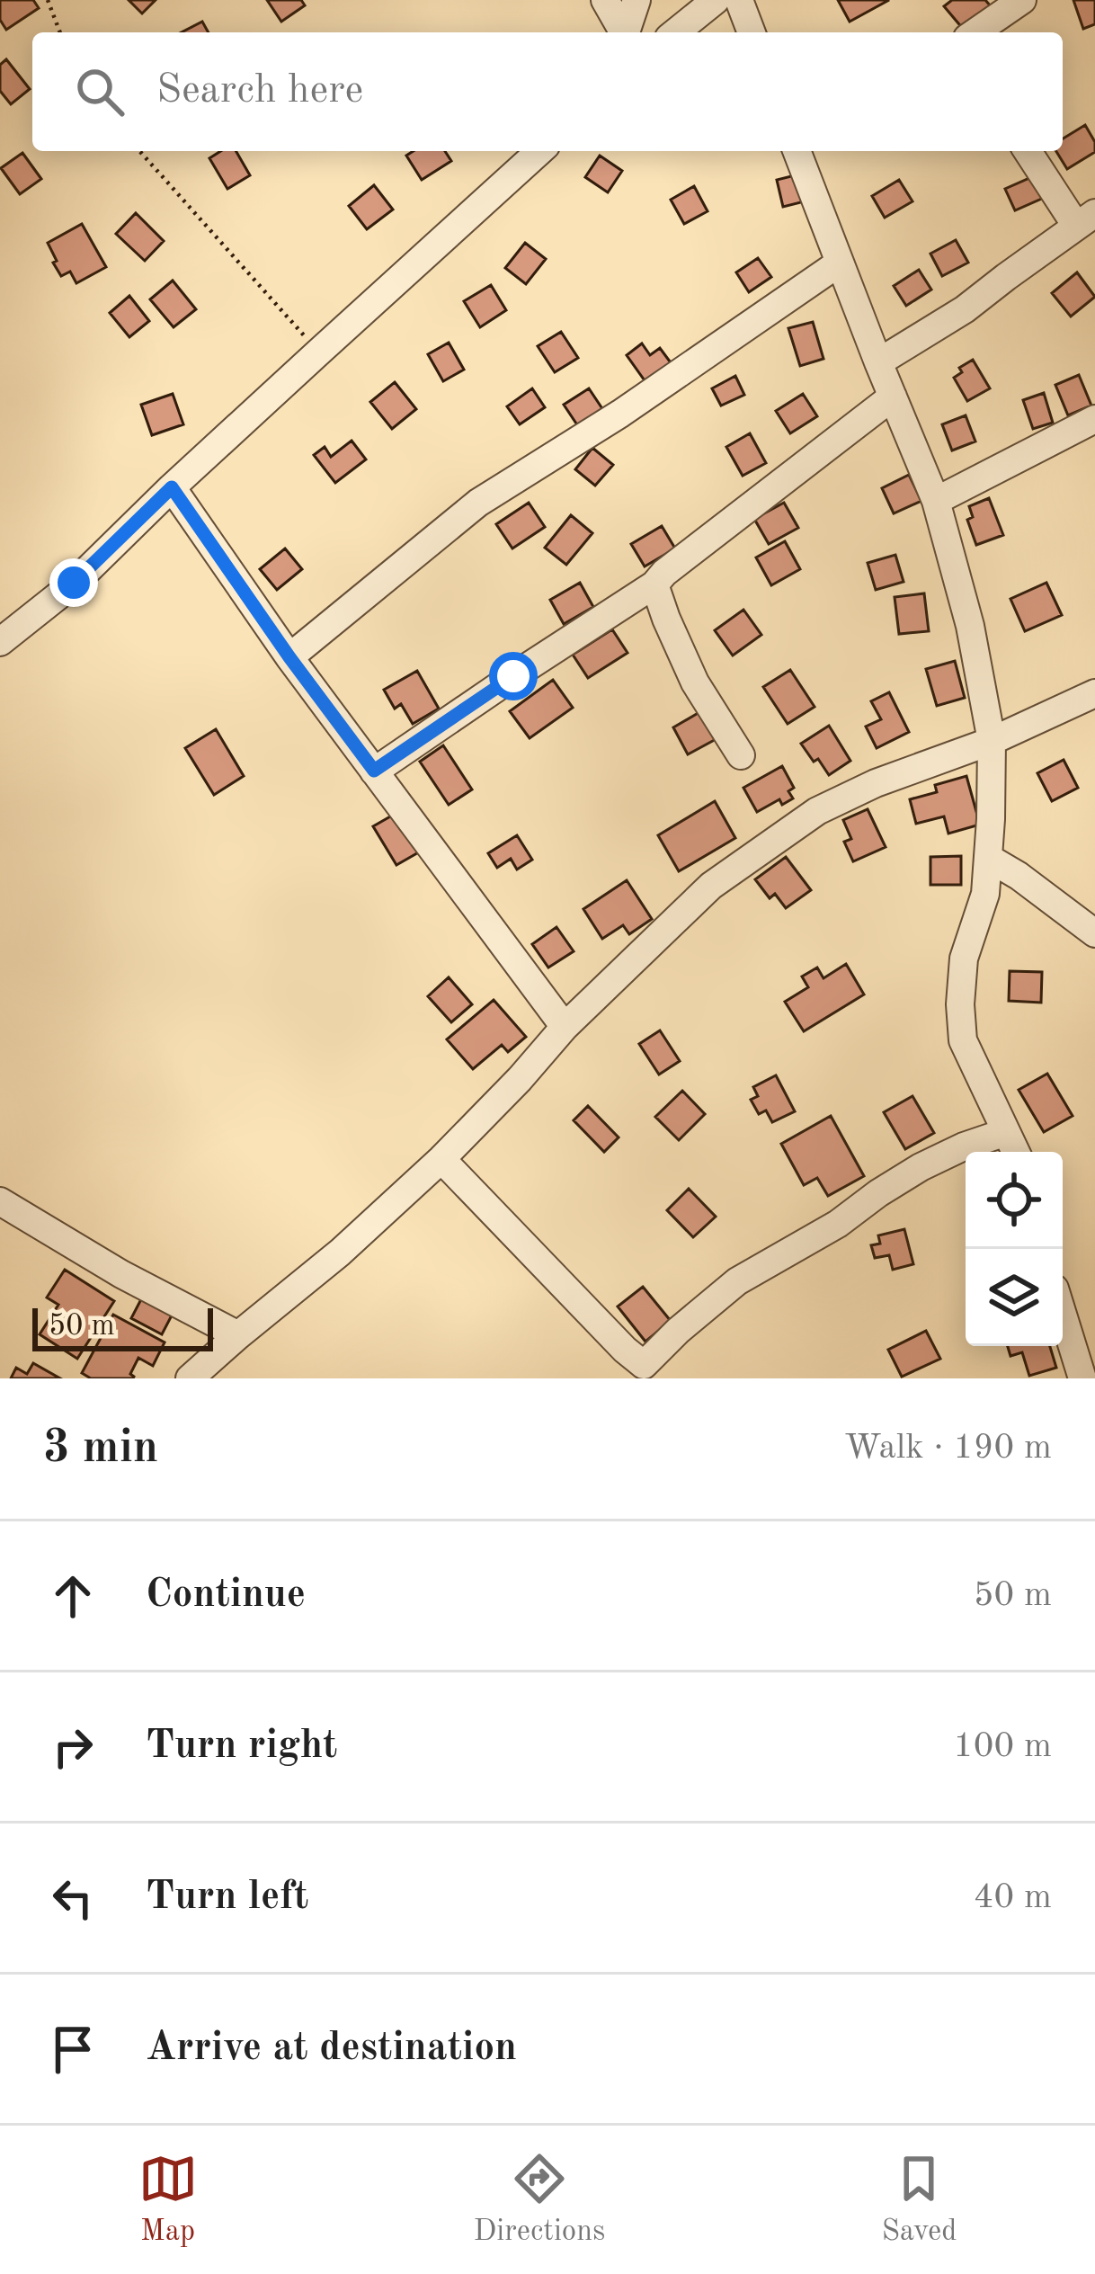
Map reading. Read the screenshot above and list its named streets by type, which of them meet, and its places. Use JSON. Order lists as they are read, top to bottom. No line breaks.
{"scale_bar":"50 m","page":{"search":"Search here","scale":"50 m","heading":["3 min","Walk · 190 m"],"list":[["Continue","50 m"],["Turn right","100 m"],["Turn left","40 m"],"Arrive at destination"],"nav":["Map","Directions","Saved"]}}
